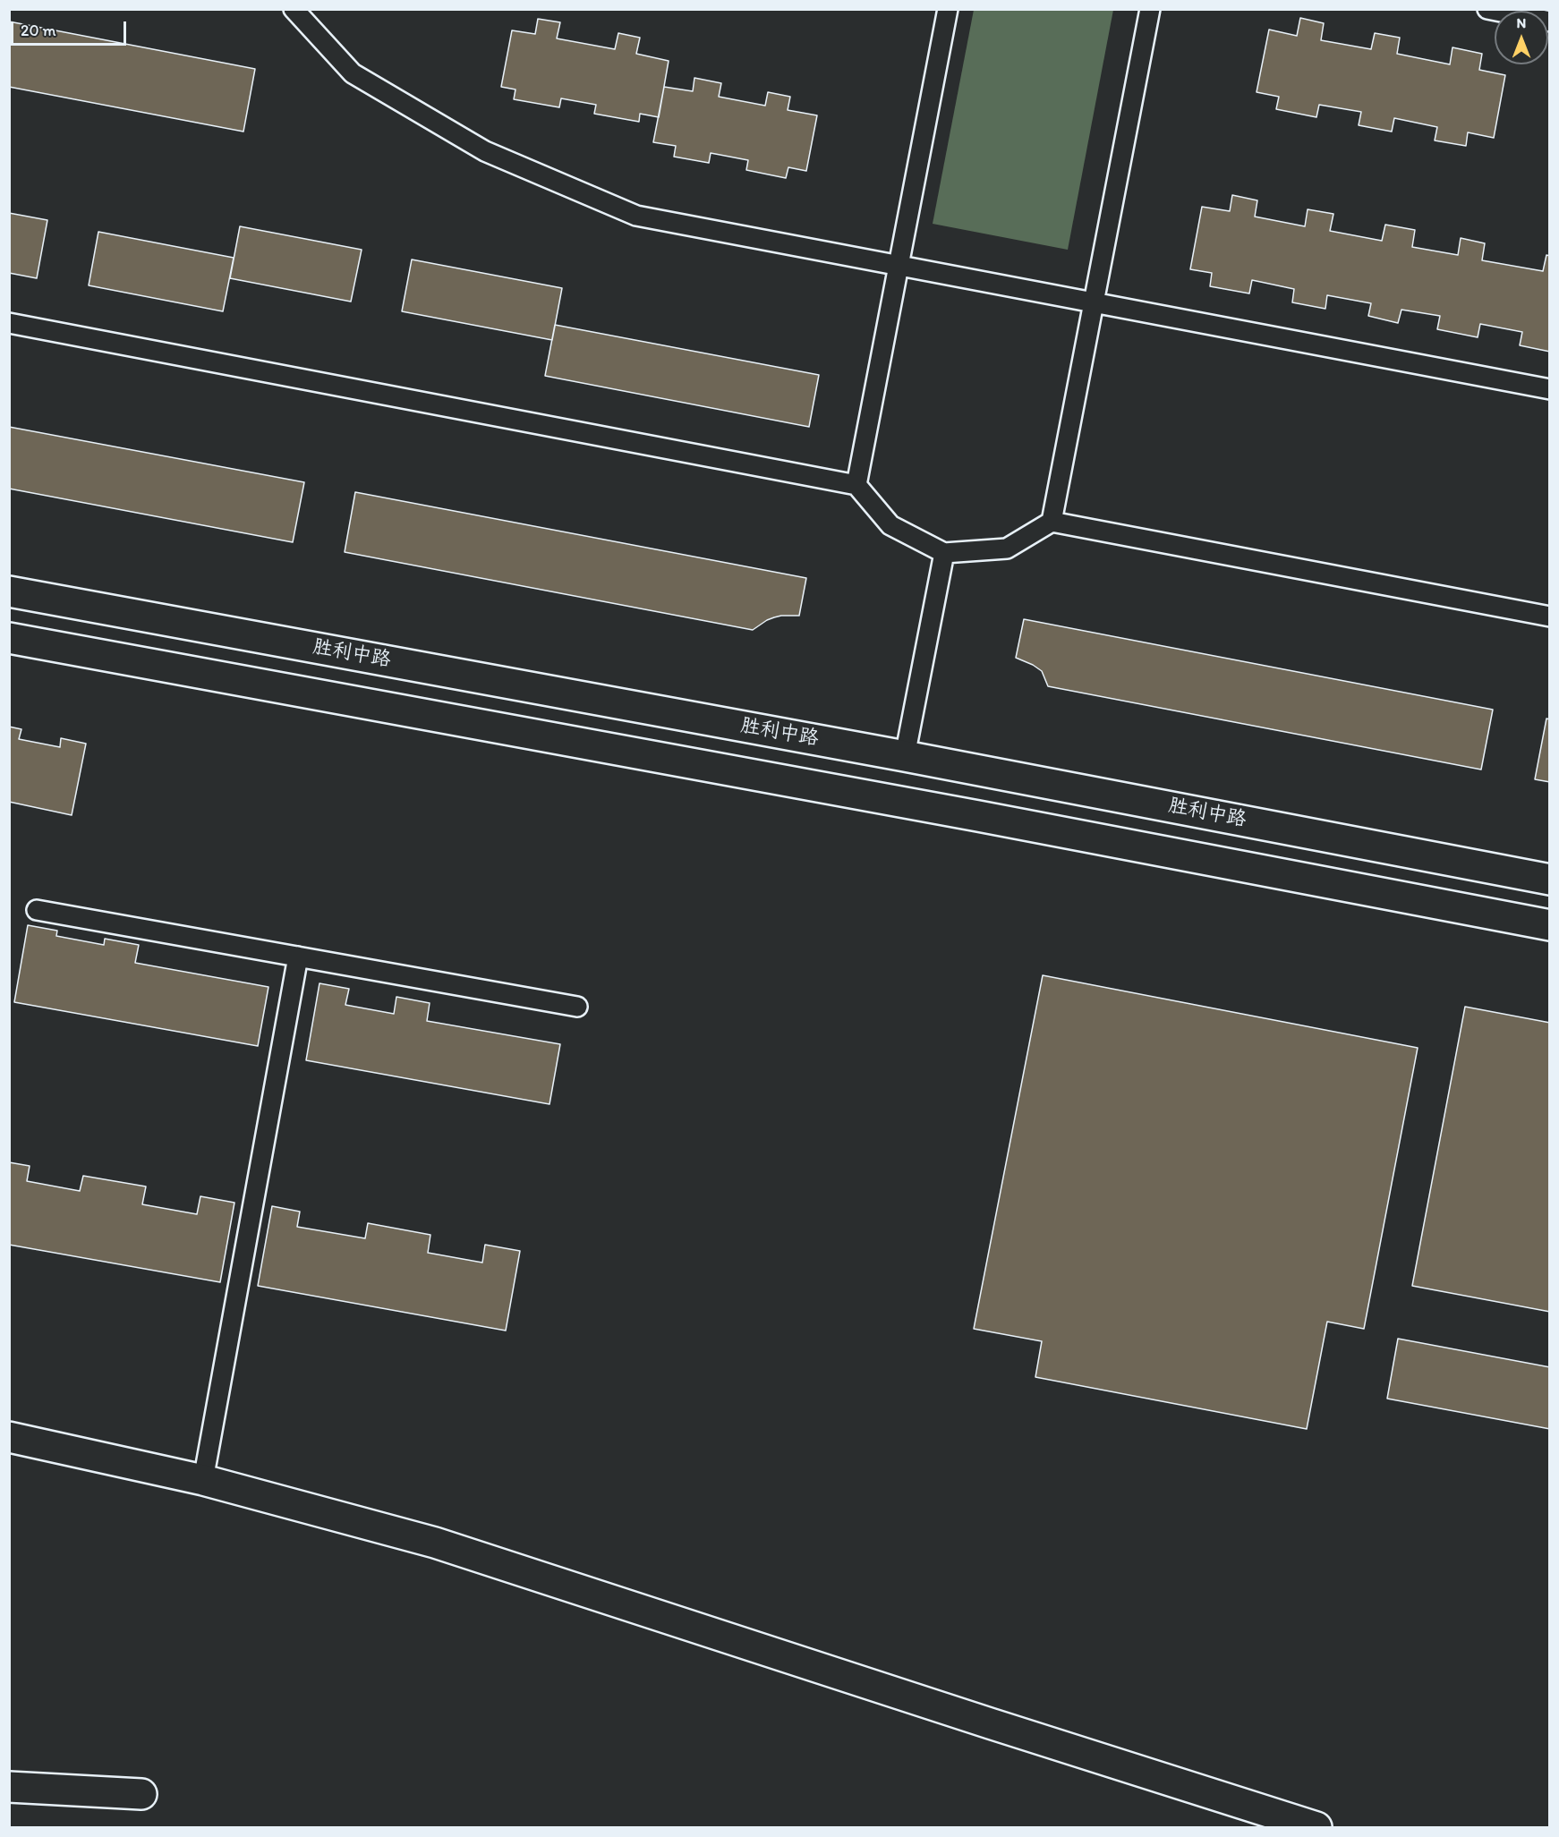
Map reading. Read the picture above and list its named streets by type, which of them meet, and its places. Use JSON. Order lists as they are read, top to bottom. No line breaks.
{"streets":{"street":["胜利中路"]},"scale_bar":"20 m","north":"top"}
